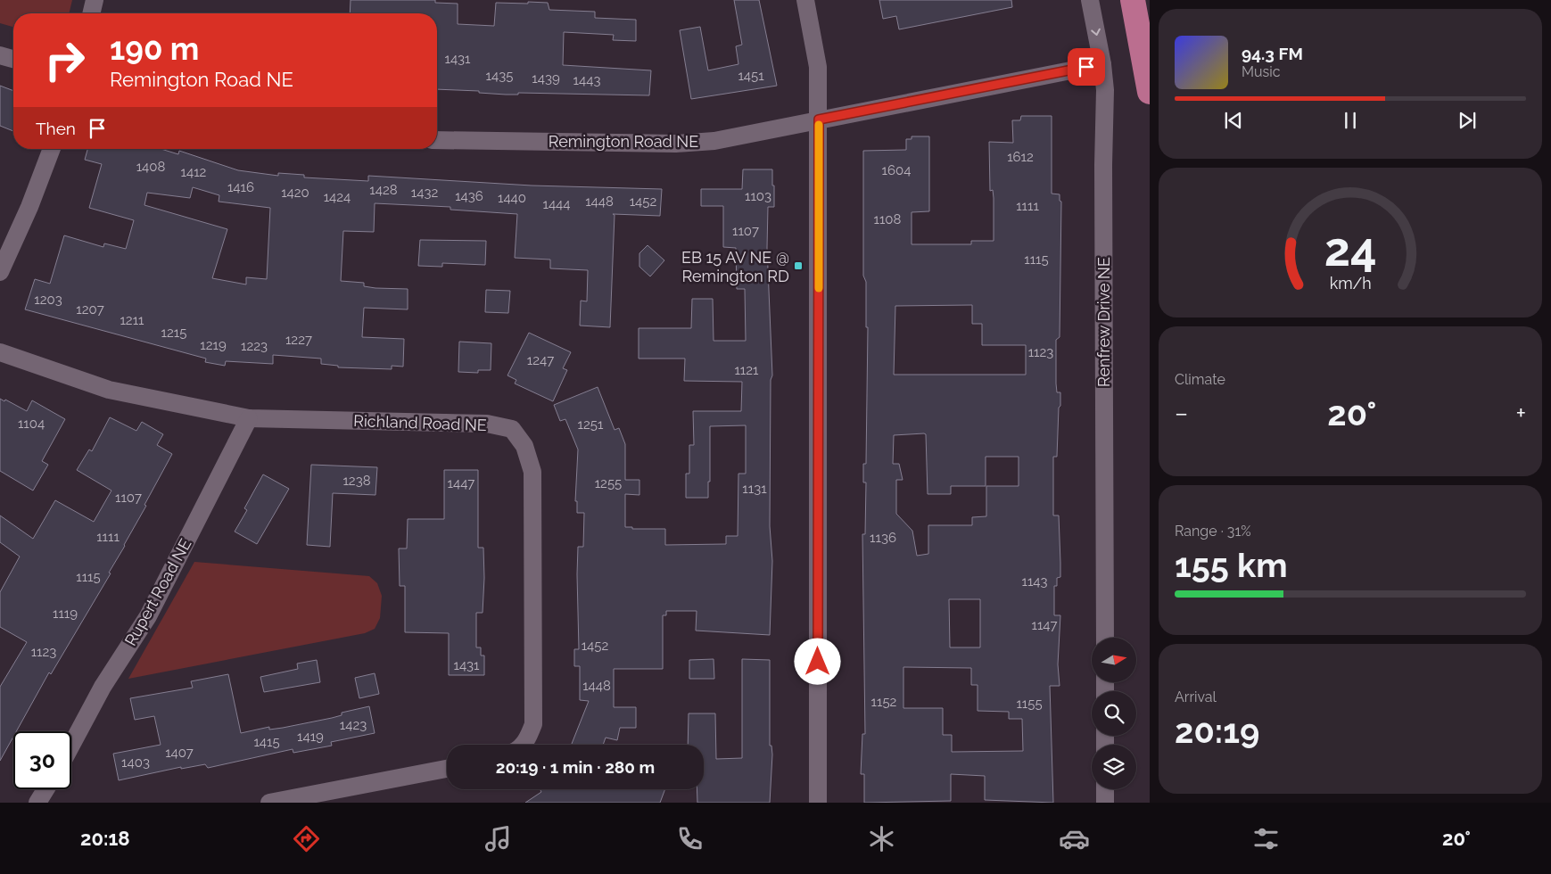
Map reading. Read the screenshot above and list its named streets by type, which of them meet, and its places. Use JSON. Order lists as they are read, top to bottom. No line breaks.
{"streets":{"street":["Remington Road NE","Renfrew Drive NE","Richland Road NE","Rupert Road NE"]},"crossings":[["Remington Road NE","Renfrew Drive NE"],["Richland Road NE","Rupert Road NE"]],"places":{"transit":["EB 15 AV NE @ Remington RD"]},"house_numbers":["1431","1435","1451","1439","1443","1612","1408","1604","1412","1416","1428","1420","1432","1436","1103","1424","1440","1448","1452","1444","1111","1108","1107","1115","1203","1207","1211","1215","1227","1219","1223","1123","1247","1121","1104","1251","1238","1447","1255","1131","1107","1111","1136","1115","1143","1119","1147","1452","1123","1431","1448","1152","1155","1423","1419","1415","1407","1403"],"north":"right","page":{"turn":["190 m","Remington Road NE"],"song":["94.3 FM","Music"],"then":"Then","tile":["Climate",["Range · 31%","155 km"],["Arrival","20:19"]],"heat":["−","20°","+"],"limit":"30","trip":"20:19 · 1 min · 280 m","tabs":["20:18","20°"],"gauge":["24","km/h"]}}
